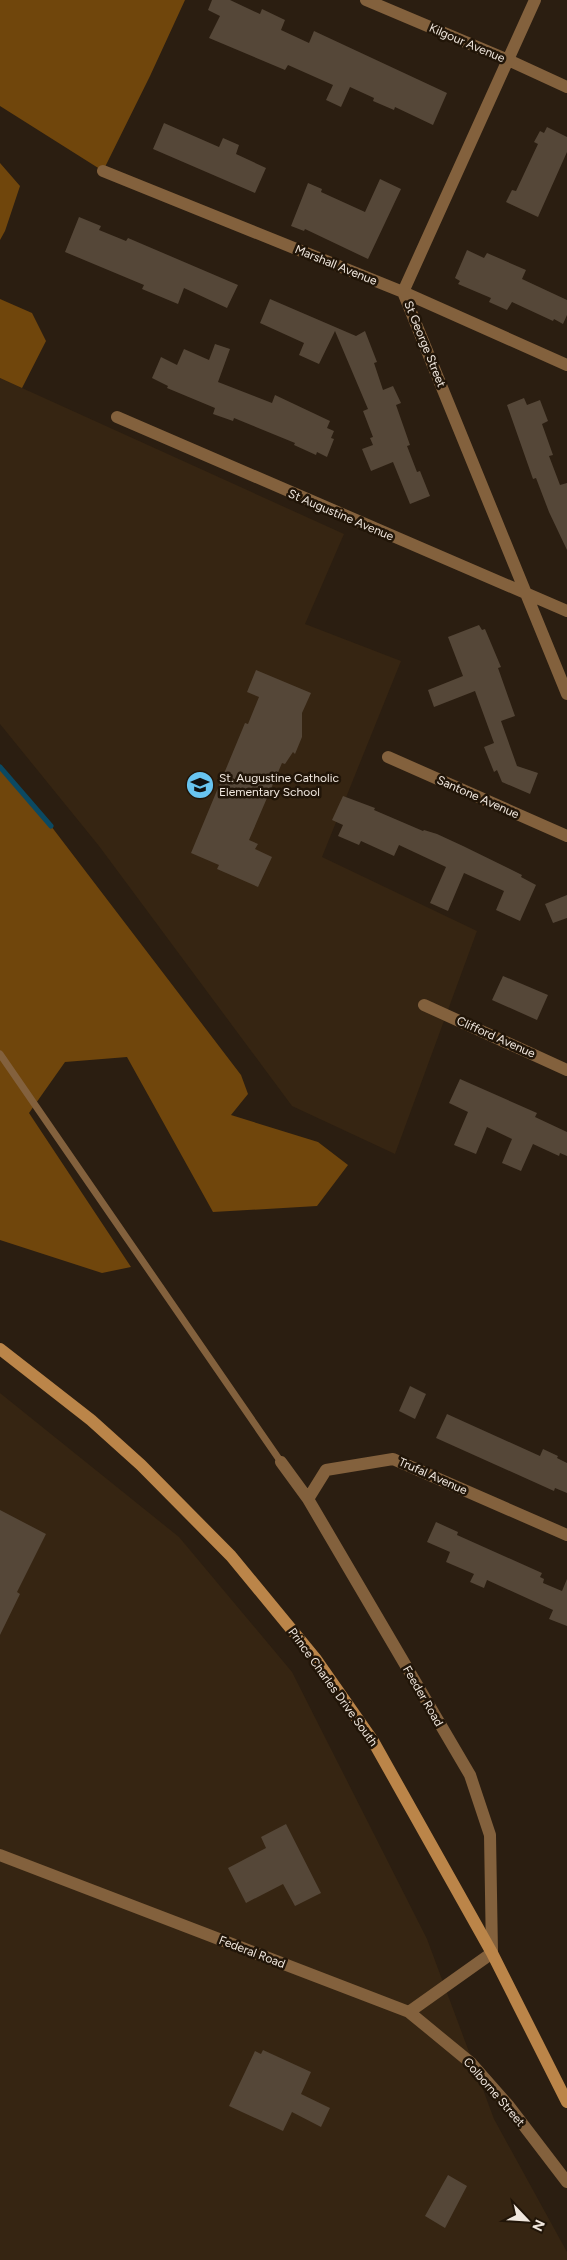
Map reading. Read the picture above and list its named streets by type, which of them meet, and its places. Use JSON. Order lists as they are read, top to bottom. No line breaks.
{"streets":{"main road":["Prince Charles Drive South"],"street":["Kilgour Avenue","Marshall Avenue","St George Street","St Augustine Avenue","Santone Avenue","Clifford Avenue","Trufal Avenue","Feeder Road","Federal Road","Colborne Street"]},"crossings":[["Kilgour Avenue","St George Street"],["Marshall Avenue","St George Street"],["St George Street","St Augustine Avenue"],["Trufal Avenue","Feeder Road"],["Prince Charles Drive South","Feeder Road"],["Federal Road","Colborne Street"]],"places":{"school or university":["St. Augustine Catholic Elementary School"]},"north":"bottom right"}
